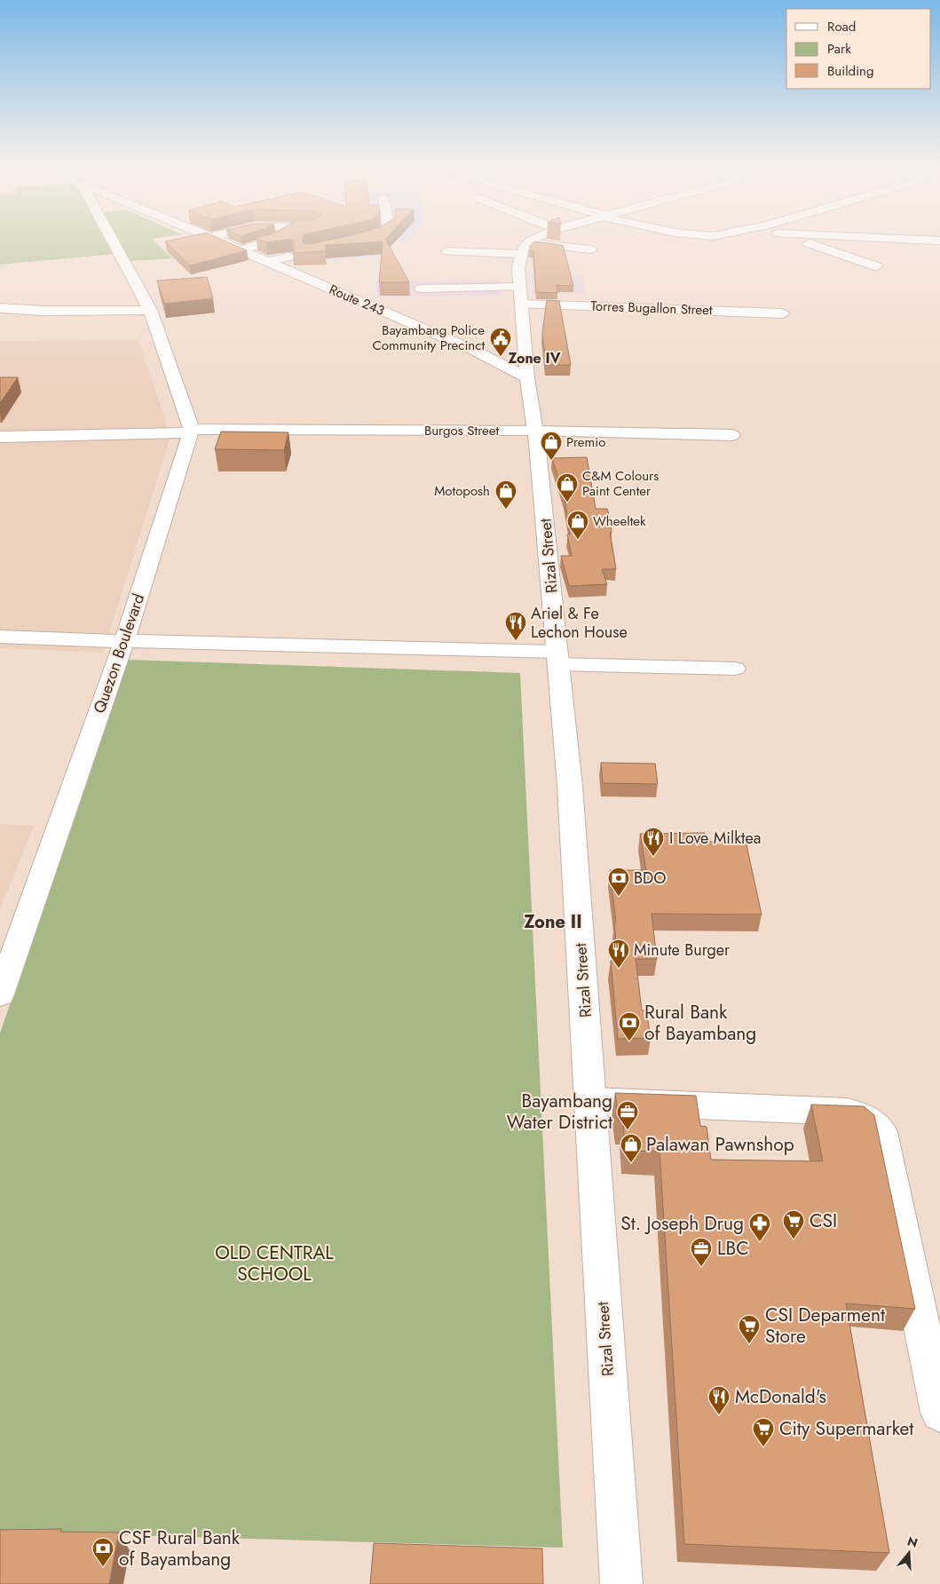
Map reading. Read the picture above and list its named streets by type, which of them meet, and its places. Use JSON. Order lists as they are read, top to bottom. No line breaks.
{"streets":{"street":["Route 243","Torres Bugallon Street","Burgos Street","Rizal Street","Quezon Boulevard"]},"crossings":[["Route 243","Rizal Street"],["Torres Bugallon Street","Rizal Street"],["Burgos Street","Rizal Street"],["Burgos Street","Quezon Boulevard"]],"districts":["Zone IV","Zone II"],"parks":["OLD CENTRAL SCHOOL"],"places":{"public building":["Bayambang Police Community Precinct"],"shop":["Premio","C&M Colours Paint Center","Motoposh","Wheeltek","Palawan Pawnshop"],"restaurant":["Ariel & Fe Lechon House","I Love Milktea","Minute Burger","McDonald's"],"bank":["BDO","Rural Bank of Bayambang","CSF Rural Bank of Bayambang"],"office":["Bayambang Water District","LBC"],"supermarket":["CSI","CSI Deparment Store","City Supermarket"],"pharmacy":["St. Joseph Drug"]},"legend":["Road","Park","Building"],"north":"top"}
